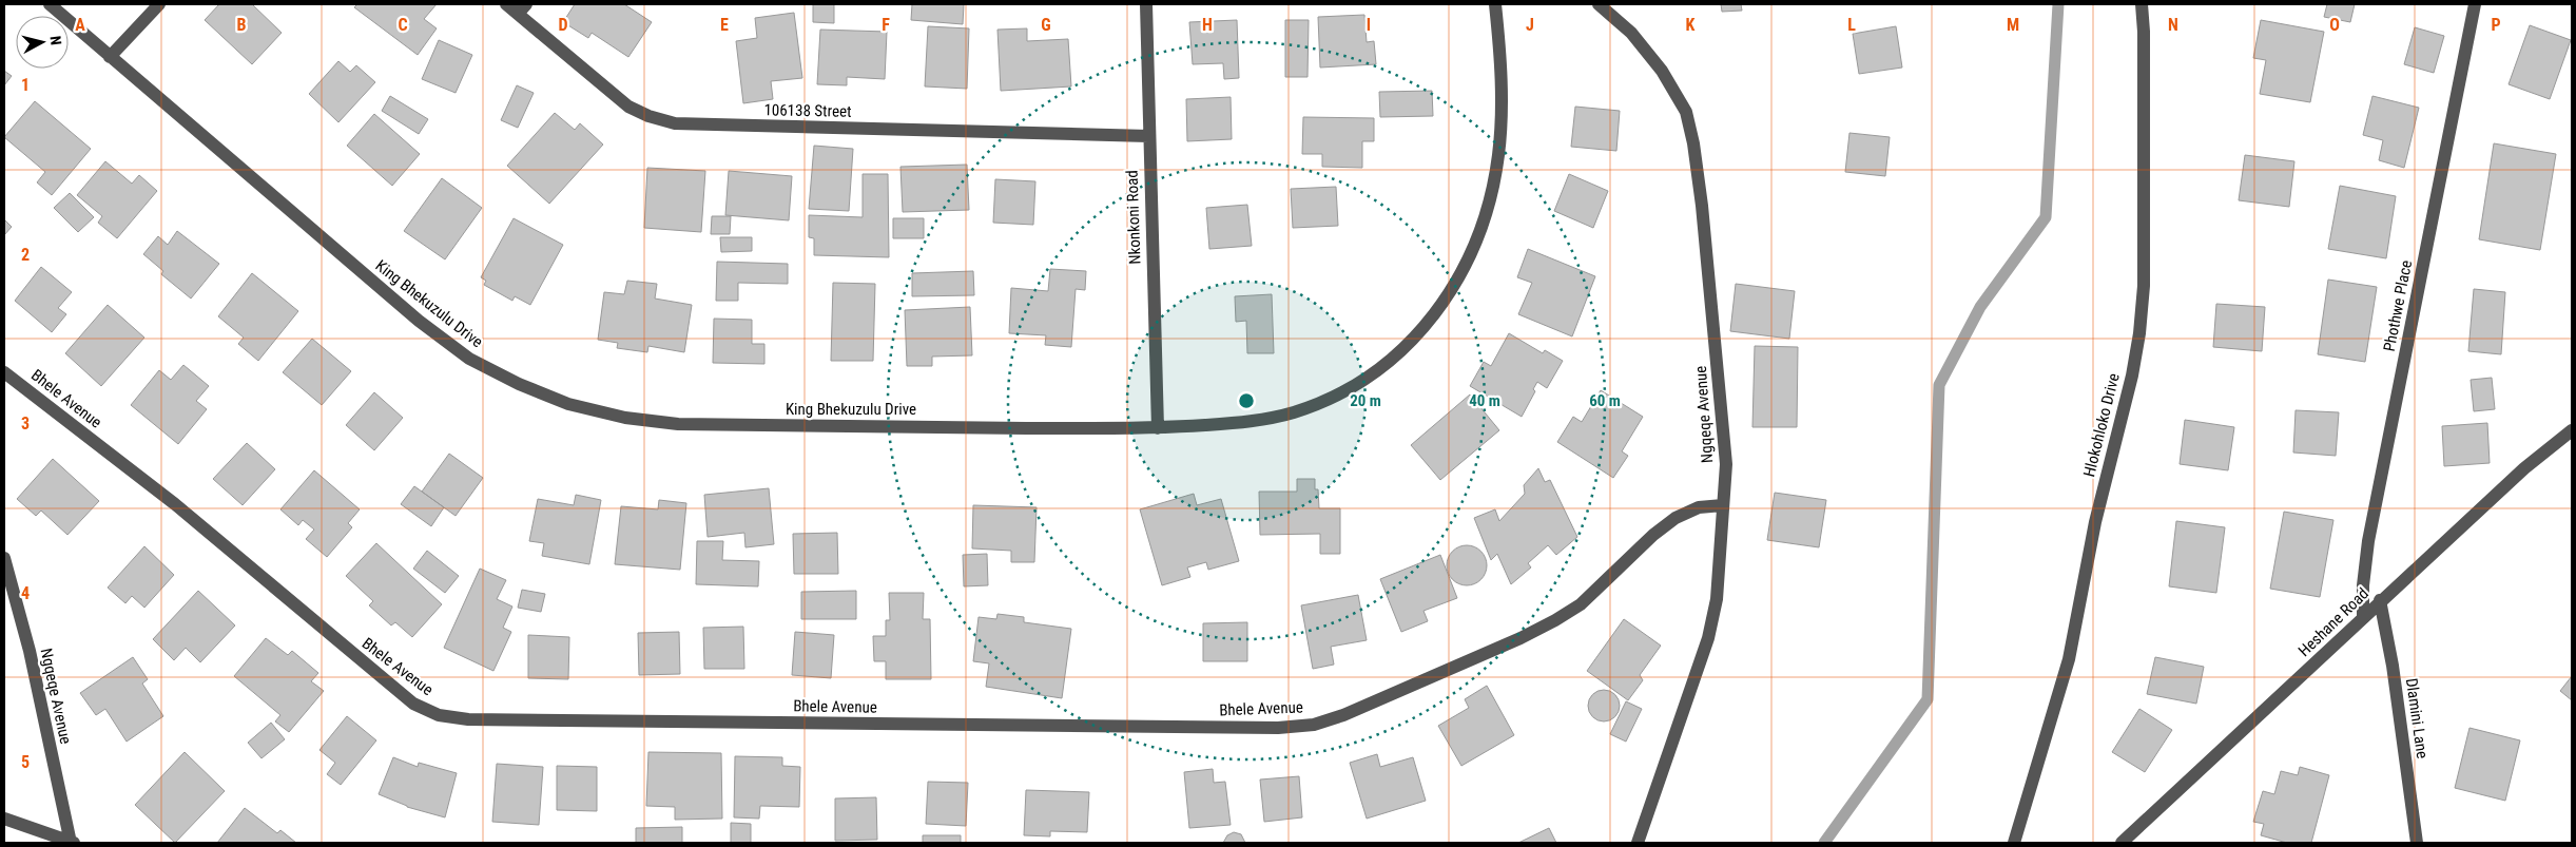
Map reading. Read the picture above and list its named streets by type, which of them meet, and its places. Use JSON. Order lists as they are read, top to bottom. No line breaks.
{"streets":{"street":["106138 Street","Nkonkoni Road","King Bhekuzulu Drive","Phothwe Place","Bhele Avenue","Ngqeqe Avenue","Hlokohloko Drive","Heshane Road","Dlamini Lane"]},"crossings":[["106138 Street","Nkonkoni Road"],["Nkonkoni Road","King Bhekuzulu Drive"],["Phothwe Place","Heshane Road"],["Bhele Avenue","Ngqeqe Avenue"],["Heshane Road","Dlamini Lane"]],"north":"right","grid":{"columns":["A","B","C","D","E","F","G","H","I","J","K","L","M","N","O","P"],"rows":["1","2","3","4","5"]},"rings":["20 m","40 m","60 m"]}
